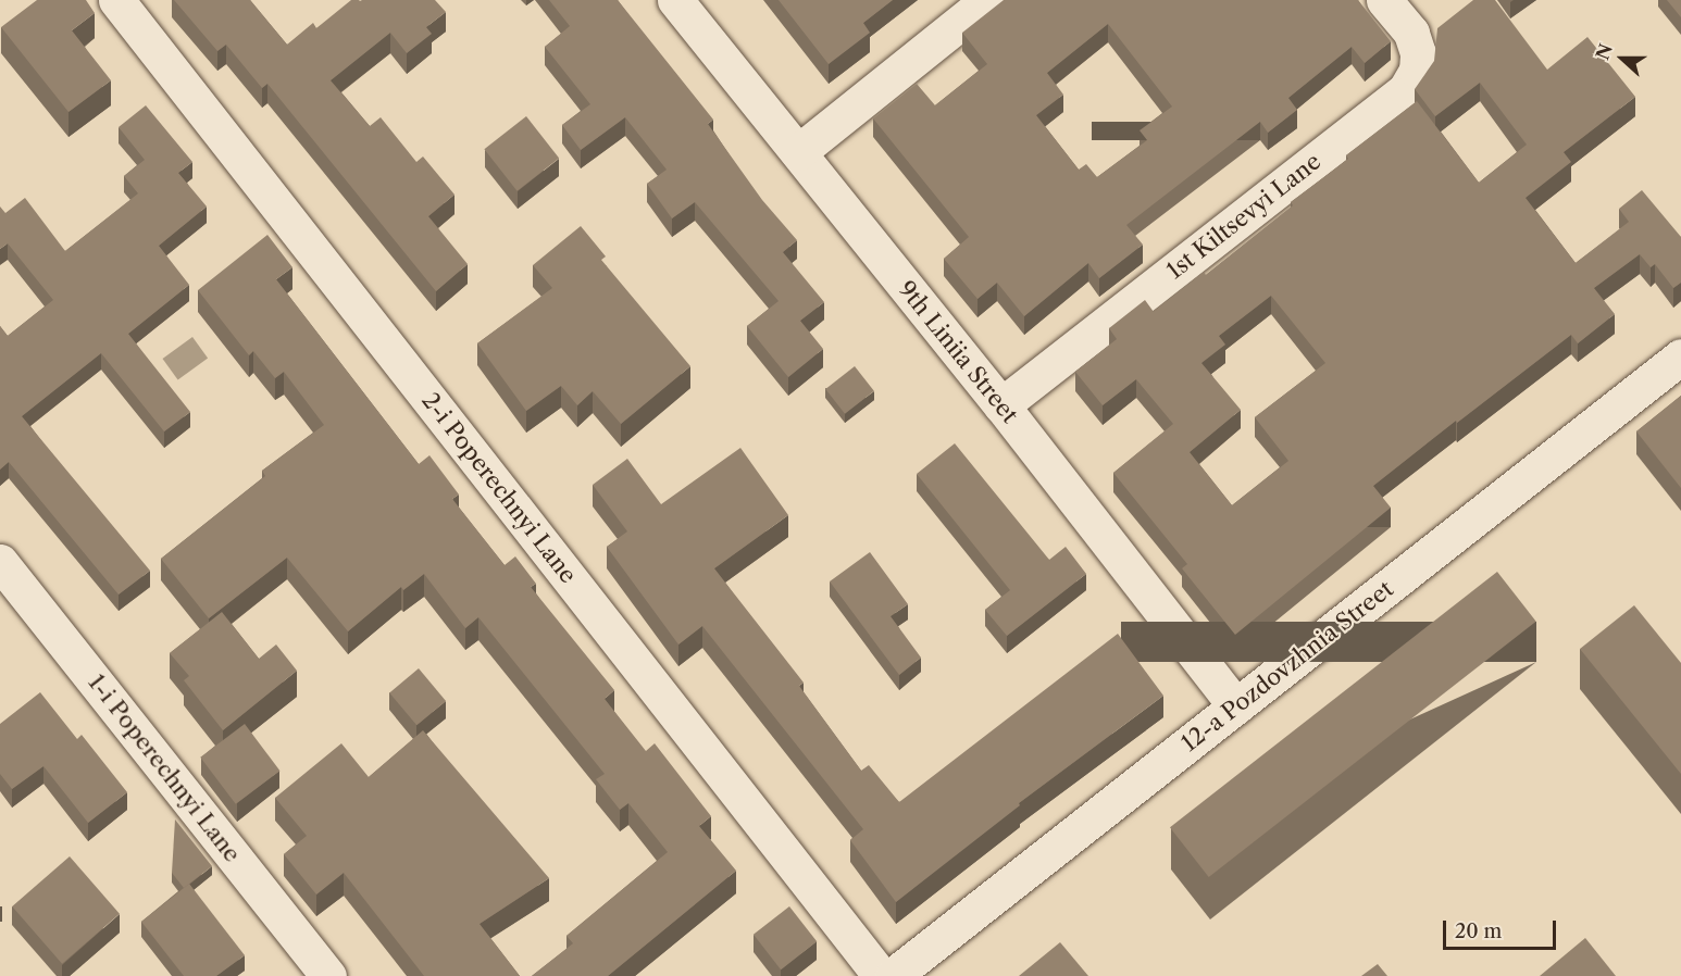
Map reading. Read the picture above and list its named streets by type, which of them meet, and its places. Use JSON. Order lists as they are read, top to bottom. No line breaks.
{"streets":{"street":["1st Kiltsevyi Lane","9th Liniia Street","2-i Poperechnyi Lane","12-a Pozdovzhnia Street","1-i Poperechnyi Lane"]},"crossings":[["1st Kiltsevyi Lane","9th Liniia Street"],["9th Liniia Street","12-a Pozdovzhnia Street"]],"scale_bar":"20 m","north":"left"}
